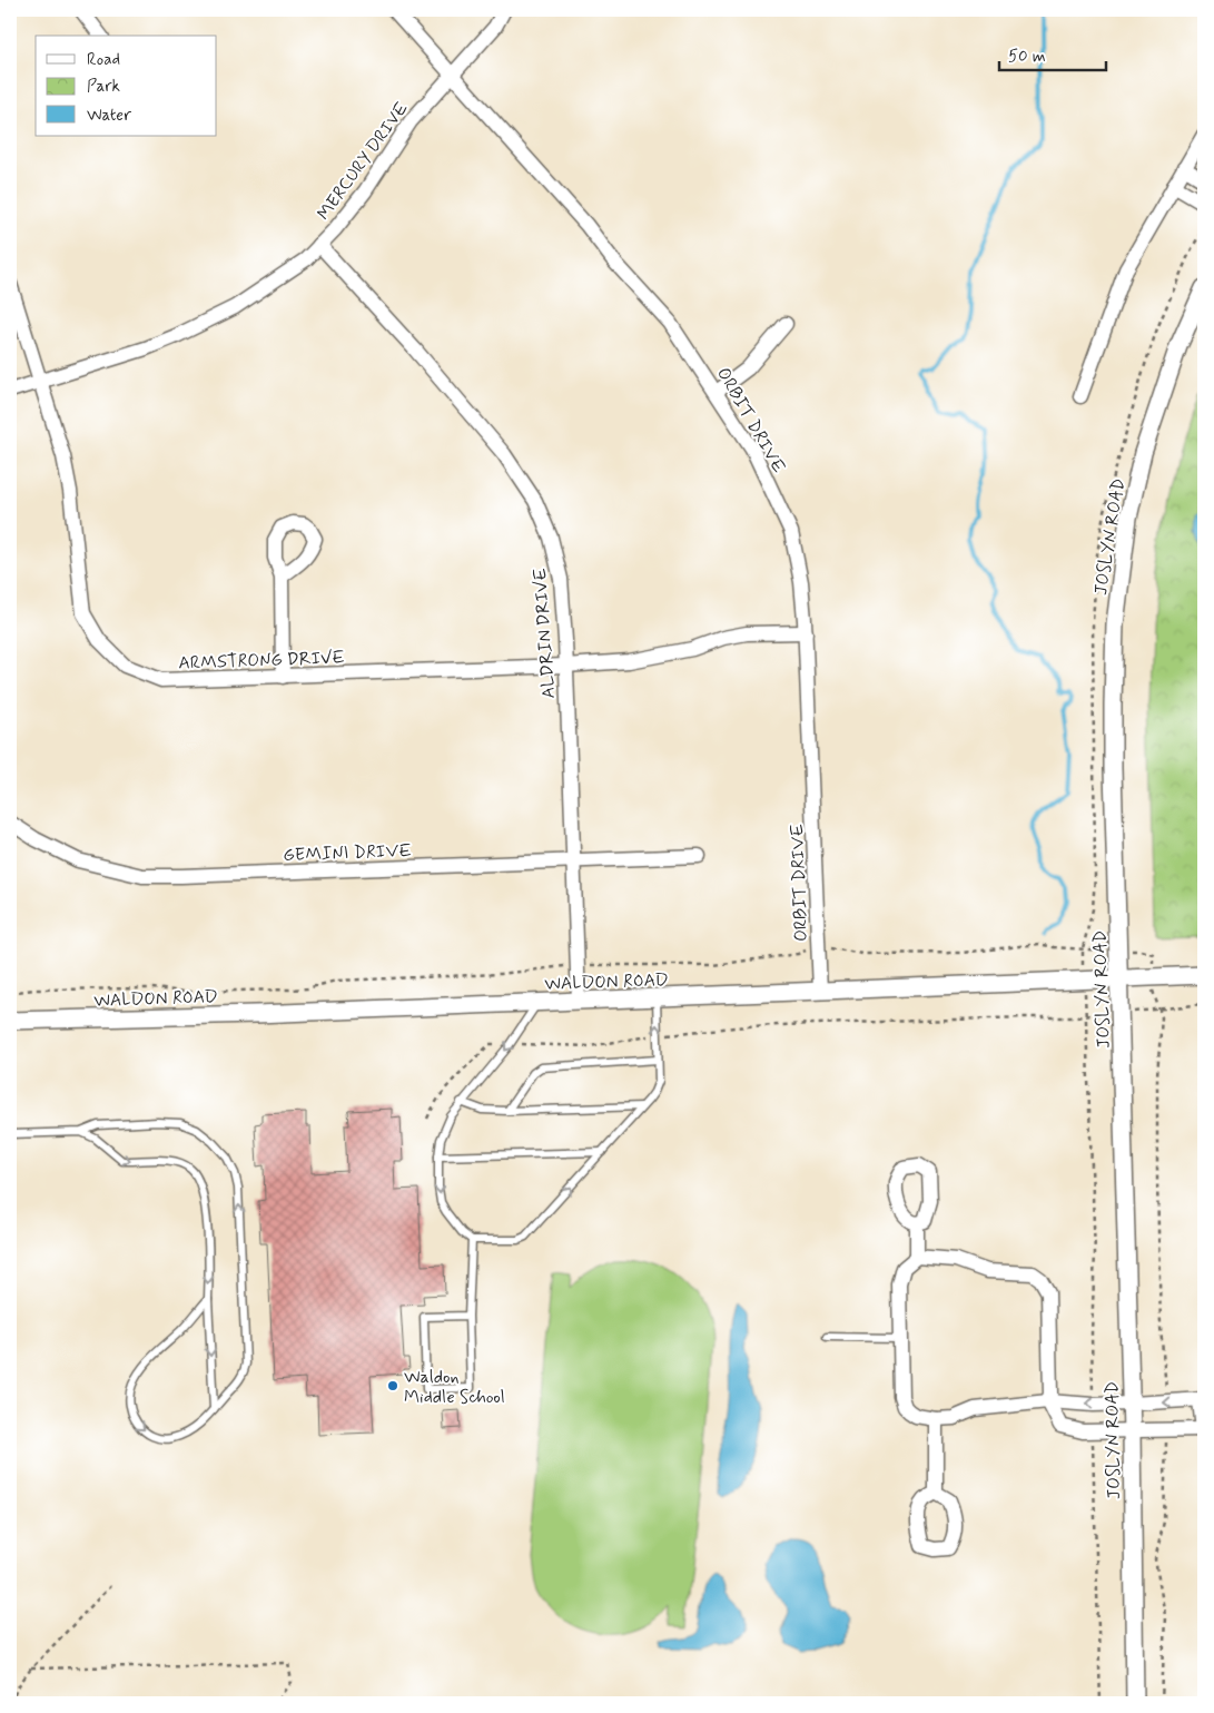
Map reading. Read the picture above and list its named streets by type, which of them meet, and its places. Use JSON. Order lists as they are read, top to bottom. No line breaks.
{"streets":{"street":["MERCURY DRIVE","ORBIT DRIVE","JOSLYN ROAD","ALDRIN DRIVE","ARMSTRONG DRIVE","GEMINI DRIVE","WALDON ROAD"]},"crossings":[["MERCURY DRIVE","ORBIT DRIVE"],["MERCURY DRIVE","ALDRIN DRIVE"],["MERCURY DRIVE","ARMSTRONG DRIVE"],["ORBIT DRIVE","ARMSTRONG DRIVE"],["ORBIT DRIVE","WALDON ROAD"],["JOSLYN ROAD","WALDON ROAD"],["ALDRIN DRIVE","ARMSTRONG DRIVE"],["ALDRIN DRIVE","GEMINI DRIVE"],["ALDRIN DRIVE","WALDON ROAD"]],"places":["Waldon Middle School"],"legend":["Road","Park","Water"],"scale_bar":"50 m"}
